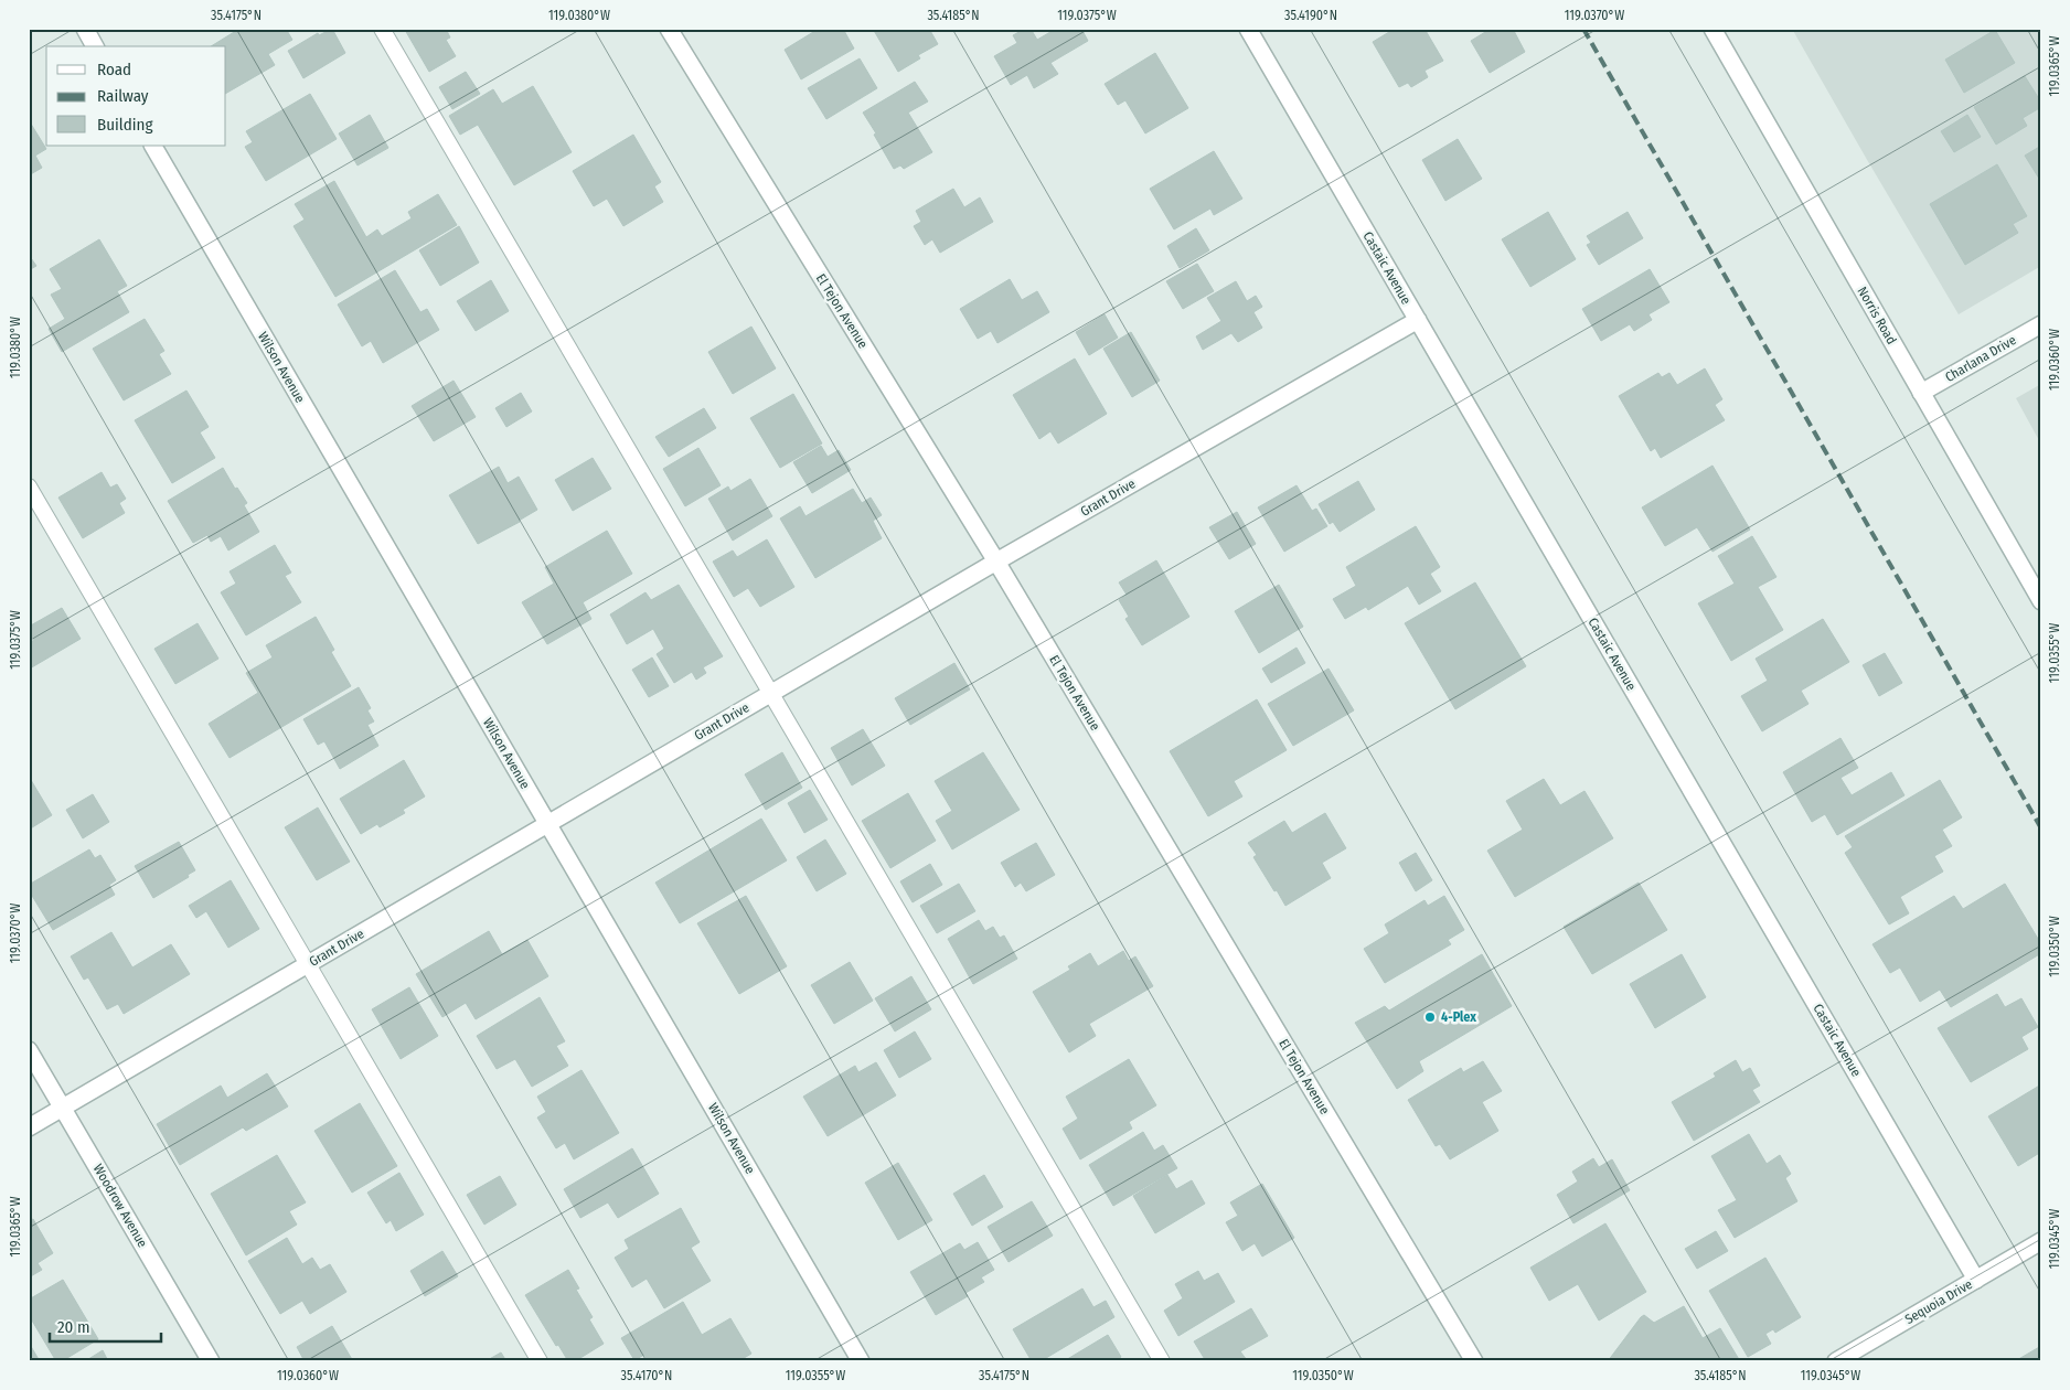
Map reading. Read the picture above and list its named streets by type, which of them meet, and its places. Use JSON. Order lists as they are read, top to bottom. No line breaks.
{"streets":{"street":["Castaic Avenue","El Tejon Avenue","Norris Road","Charlana Drive","Wilson Avenue","Grant Drive","Woodrow Avenue","Sequoia Drive"]},"crossings":[["Castaic Avenue","Grant Drive"],["Castaic Avenue","Sequoia Drive"],["El Tejon Avenue","Grant Drive"],["Norris Road","Charlana Drive"],["Wilson Avenue","Grant Drive"],["Grant Drive","Woodrow Avenue"]],"places":["4-Plex"],"legend":["Road","Railway","Building"],"scale_bar":"20 m","coordinates":["35.4175°N","119.0380°W","35.4185°N","119.0375°W","35.4190°N","119.0370°W","119.0365°W","119.0360°W","119.0355°W","119.0350°W","119.0345°W","35.4170°N"]}
